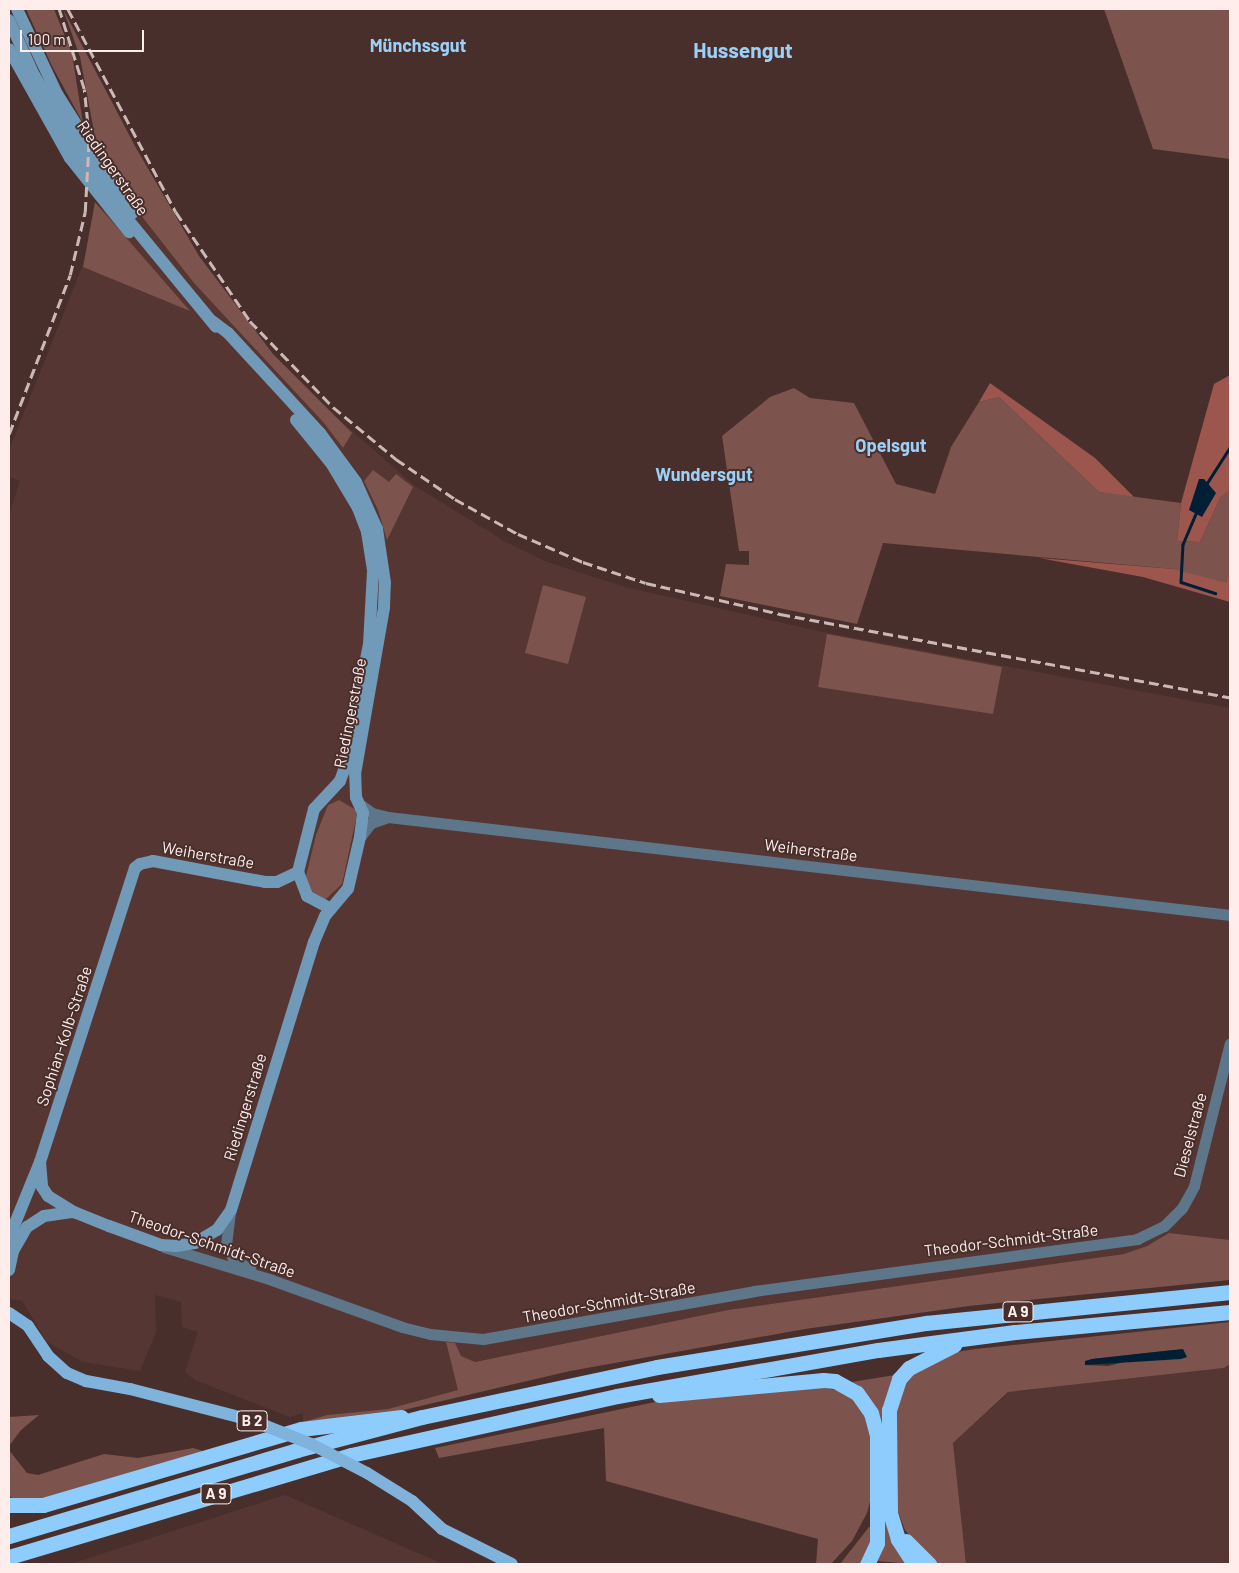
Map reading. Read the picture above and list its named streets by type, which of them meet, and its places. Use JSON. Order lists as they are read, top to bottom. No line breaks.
{"streets":{"highway":["A 9"],"main road":["Riedingerstraße","Weiherstraße","Sophian-Kolb-Straße","Theodor-Schmidt-Straße","B 2"],"street":["Dieselstraße"]},"crossings":[["Riedingerstraße","Weiherstraße"],["Riedingerstraße","Theodor-Schmidt-Straße"],["Weiherstraße","Sophian-Kolb-Straße"],["Sophian-Kolb-Straße","Theodor-Schmidt-Straße"],["Dieselstraße","Theodor-Schmidt-Straße"]],"districts":["Münchssgut","Hussengut","Opelsgut","Wundersgut"],"scale_bar":"100 m"}
